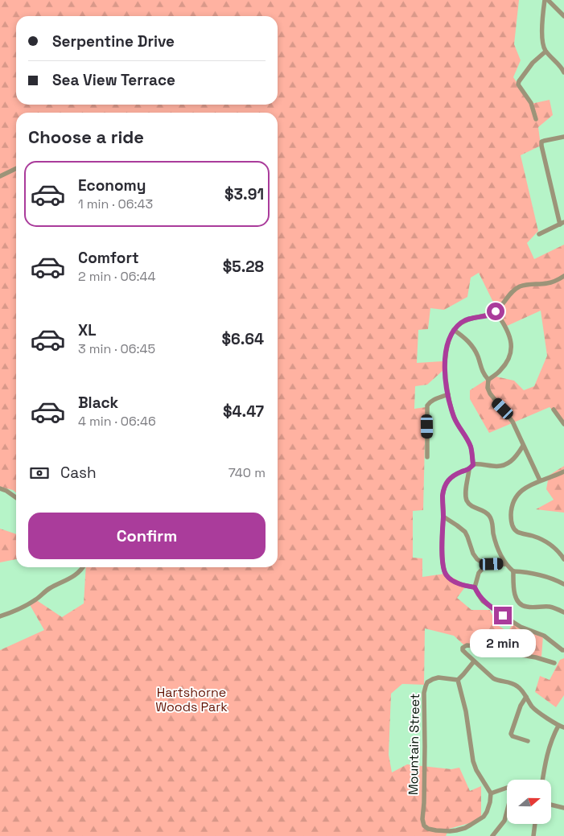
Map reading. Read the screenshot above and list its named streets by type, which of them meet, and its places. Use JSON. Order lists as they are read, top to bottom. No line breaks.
{"streets":{"street":["Mountain Street"]},"parks":["Hartshorne Woods Park"],"north":"right","page":{"banner":["Serpentine Drive","Sea View Terrace"],"heading":"Choose a ride","list":[{"name":"Economy","note":"1 min · 06:43","value":"$3.91"},{"name":"Comfort","note":"2 min · 06:44","value":"$5.28"},{"name":"XL","note":"3 min · 06:45","value":"$6.64"},{"name":"Black","note":"4 min · 06:46","value":"$4.47"}],"pay":["Cash","740 m"],"buttons":"Confirm","bubble":"2 min"}}
